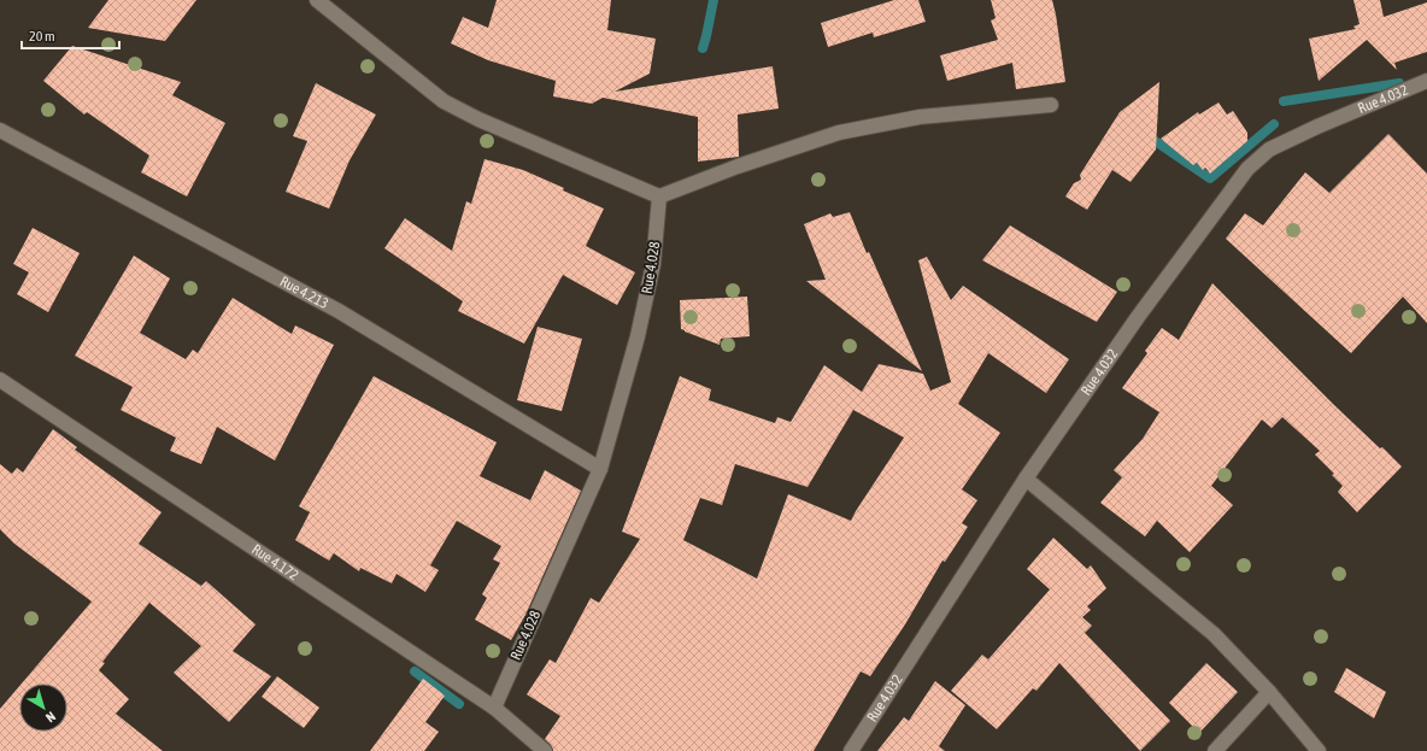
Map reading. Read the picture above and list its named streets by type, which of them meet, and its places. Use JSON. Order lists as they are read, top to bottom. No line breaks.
{"streets":{"street":["Rue 4.032","Rue 4.028","Rue 4.213","Rue 4.172"]},"crossings":[["Rue 4.028","Rue 4.213"],["Rue 4.028","Rue 4.172"]],"scale_bar":"20 m","north":"bottom right"}
